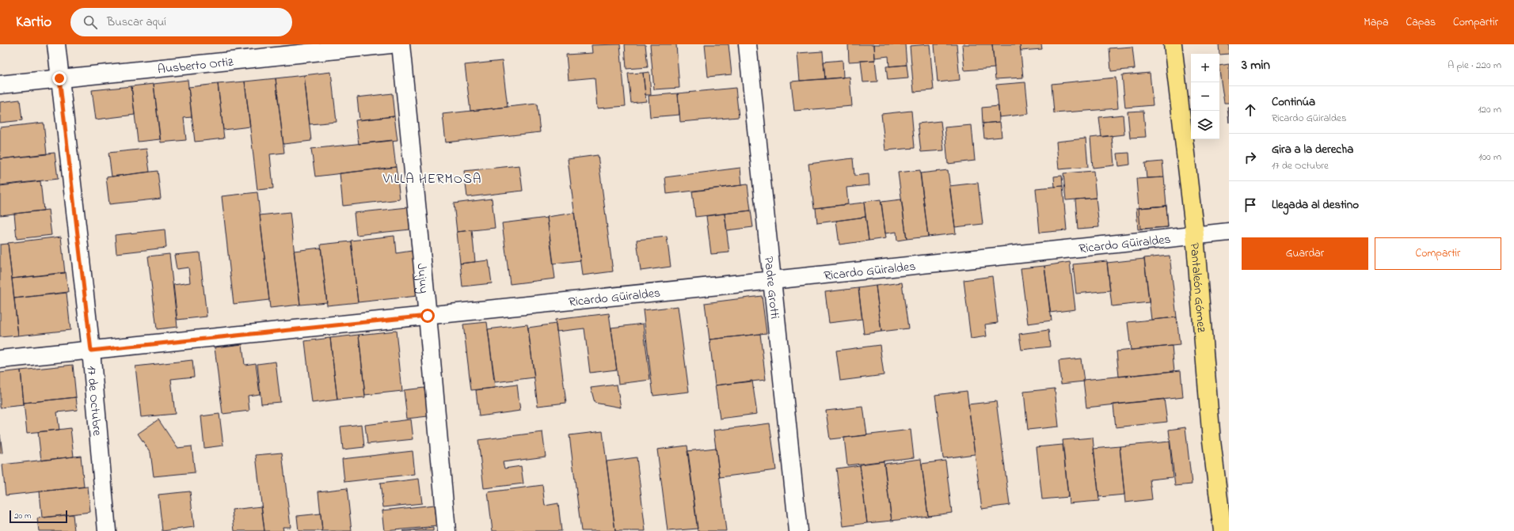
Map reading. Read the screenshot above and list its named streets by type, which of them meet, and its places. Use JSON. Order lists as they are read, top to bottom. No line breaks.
{"streets":{"main road":["Pantaleón Gómez"],"street":["Ausberto Ortiz","Ricardo Güiraldes","Jujuy","Padre Grotti","17 de Octubre"]},"crossings":[["Ausberto Ortiz","17 de Octubre"],["Ricardo Güiraldes","Jujuy"],["Ricardo Güiraldes","Padre Grotti"],["Ricardo Güiraldes","Pantaleón Gómez"],["Ricardo Güiraldes","17 de Octubre"]],"districts":["VILLA HERMOSA"],"scale_bar":"20 m","page":{"header":"Kartio","search":"Buscar aquí","nav":["Mapa","Capas","Compartir"],"heading":["3 min","A pie · 220 m"],"map_buttons":["+","−"],"list":[["Continúa","Ricardo Güiraldes","120 m"],["Gira a la derecha","17 de Octubre","100 m"],"Llegada al destino"],"buttons":["Guardar","Compartir"],"scale":"20 m"}}
